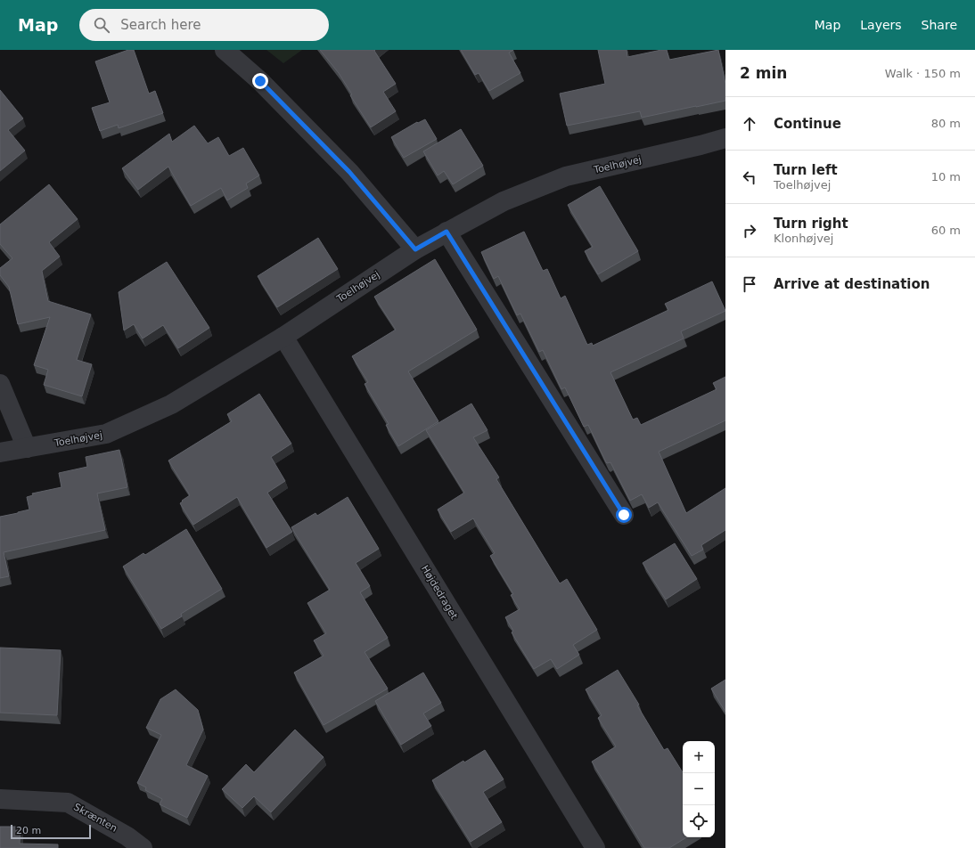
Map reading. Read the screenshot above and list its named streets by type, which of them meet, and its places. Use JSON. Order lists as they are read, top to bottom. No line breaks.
{"streets":{"street":["Toelhøjvej","Højdedraget","Skrænten"]},"crossings":[["Toelhøjvej","Højdedraget"]],"scale_bar":"20 m","page":{"header":"Map","search":"Search here","nav":["Map","Layers","Share"],"heading":["2 min","Walk · 150 m"],"list":[["Continue","80 m"],["Turn left","Toelhøjvej","10 m"],["Turn right","Klonhøjvej","60 m"],"Arrive at destination"],"map_buttons":["+","−"],"scale":"20 m"}}
